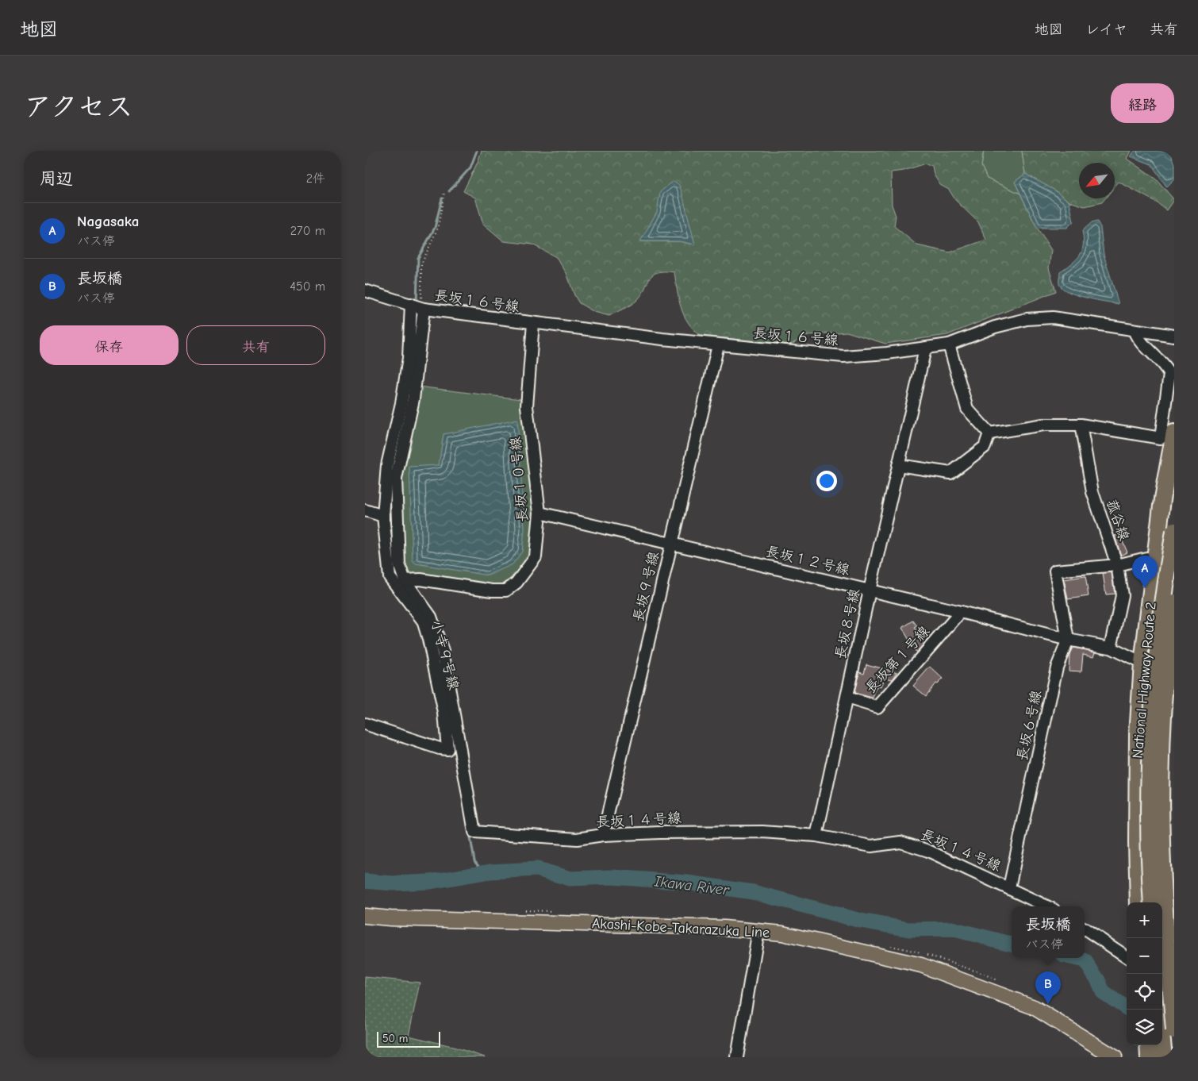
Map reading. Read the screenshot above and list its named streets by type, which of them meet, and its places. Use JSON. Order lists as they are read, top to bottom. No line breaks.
{"streets":{"highway":["National Highway Route 2"],"main road":["Akashi-Kobe-Takarazuka Line"],"street":["長坂１６号線","長坂１０号線","菰谷線","長坂１２号線","長坂９号線","長坂８号線","小寺９号線","長坂第１号線","長坂６号線","長坂１４号線"]},"crossings":[["長坂１６号線","長坂１０号線"],["長坂１６号線","長坂９号線"],["長坂１６号線","長坂８号線"],["長坂１０号線","長坂１２号線"],["長坂１０号線","長坂１４号線"],["菰谷線","長坂１２号線"],["長坂１２号線","長坂９号線"],["長坂１２号線","長坂８号線"],["長坂１２号線","長坂第１号線"],["長坂１２号線","National Highway Route 2"],["長坂１２号線","長坂６号線"],["長坂９号線","長坂１４号線"],["長坂８号線","長坂第１号線"],["長坂８号線","長坂１４号線"],["小寺９号線","長坂１４号線"],["長坂６号線","長坂１４号線"]],"water":["Ikawa River"],"scale_bar":"50 m","north":"bottom left","page":{"header":"地図","nav":["地図","レイヤ","共有"],"title":"アクセス","buttons":["経路",["保存","共有"]],"heading":["周辺","2件"],"list":[{"mark":"A","name":"Nagasaka","note":"バス停","value":"270 m"},{"mark":"B","name":"長坂橋","note":"バス停","value":"450 m"}],"pins":["A","B"],"map_buttons":["+","−"],"popup":["長坂橋","バス停"],"scale":"50 m"}}
